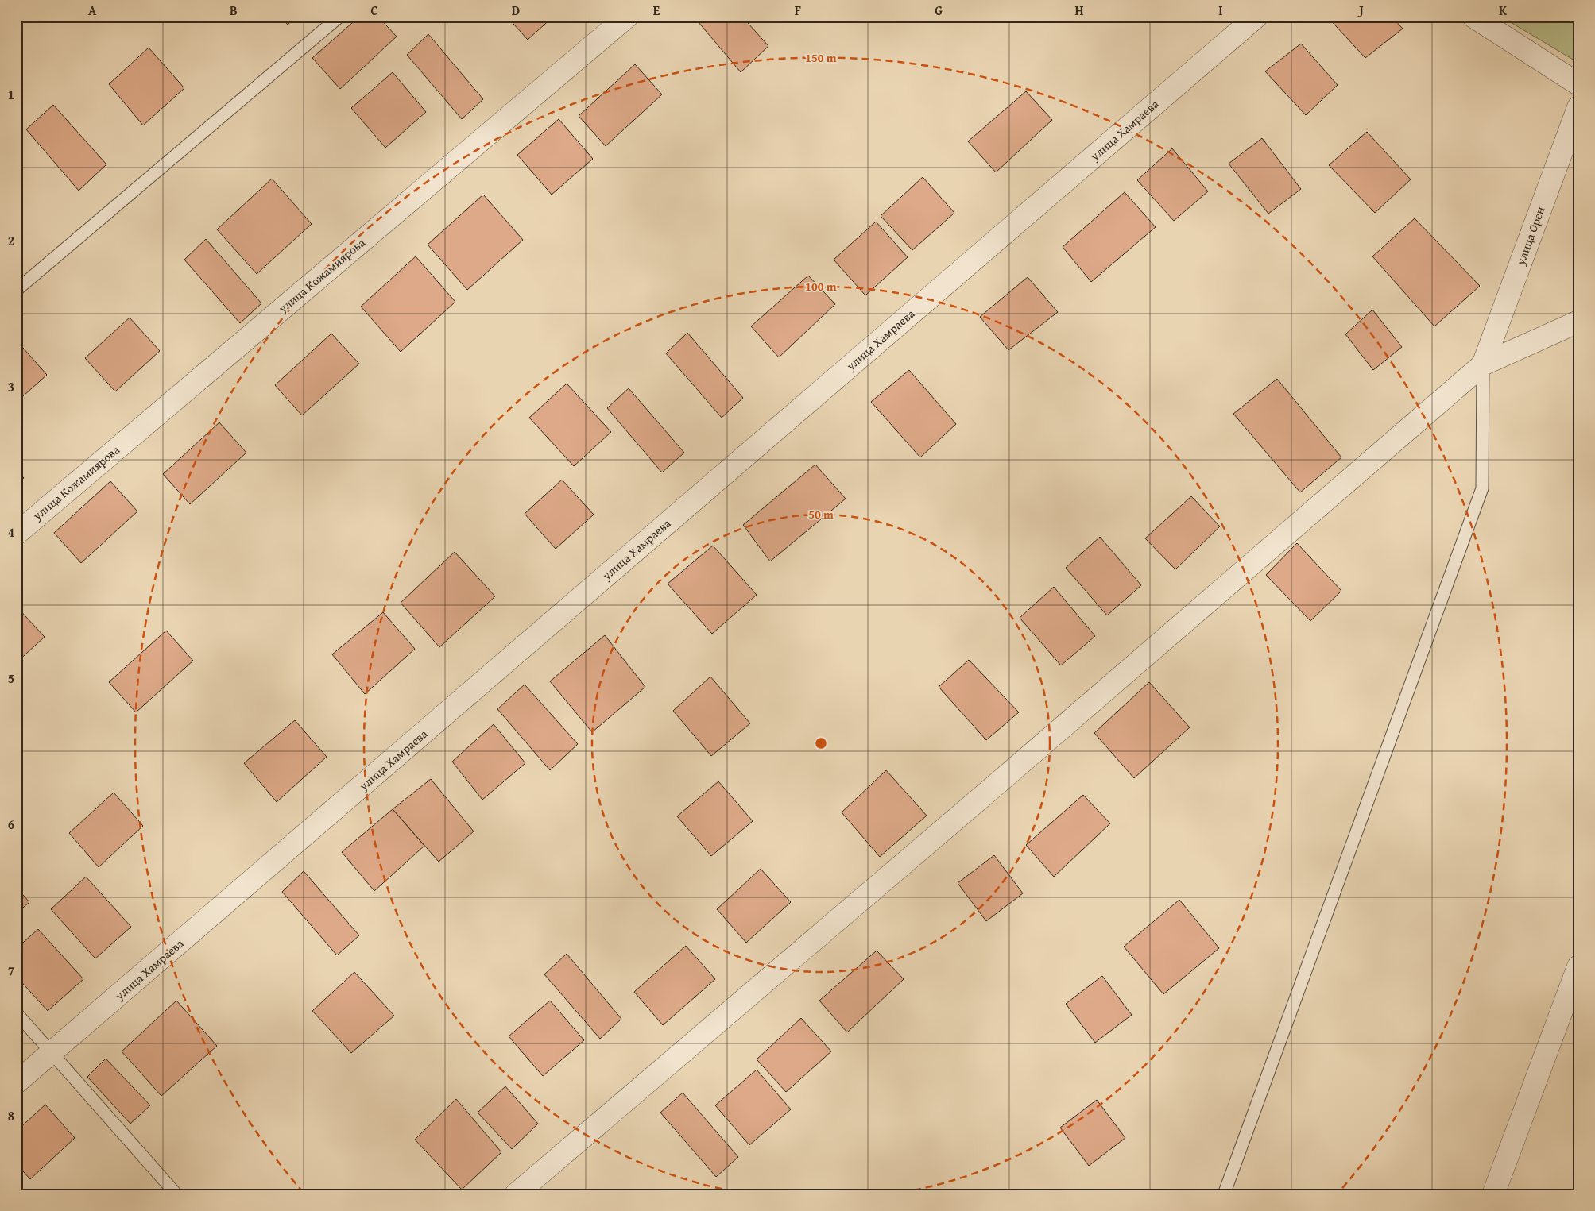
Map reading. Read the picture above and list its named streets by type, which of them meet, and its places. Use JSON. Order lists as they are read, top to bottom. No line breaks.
{"streets":{"street":["улица Хамраева","улица Орен","улица Кожамиярова"]},"grid":{"columns":["A","B","C","D","E","F","G","H","I","J","K"],"rows":["1","2","3","4","5","6","7","8"]},"rings":["150 m","100 m","50 m"]}
